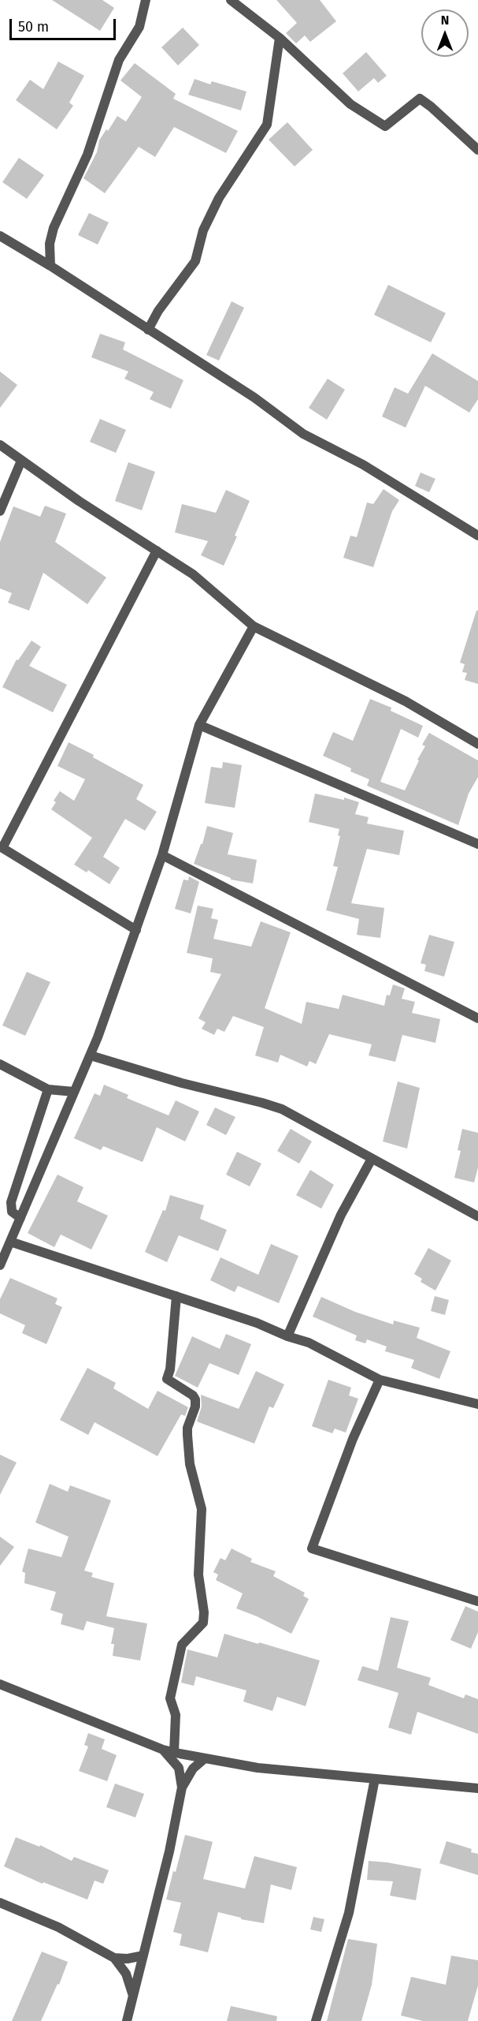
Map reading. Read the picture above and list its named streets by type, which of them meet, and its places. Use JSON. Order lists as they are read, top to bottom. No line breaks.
{"scale_bar":"50 m","north":"top"}
